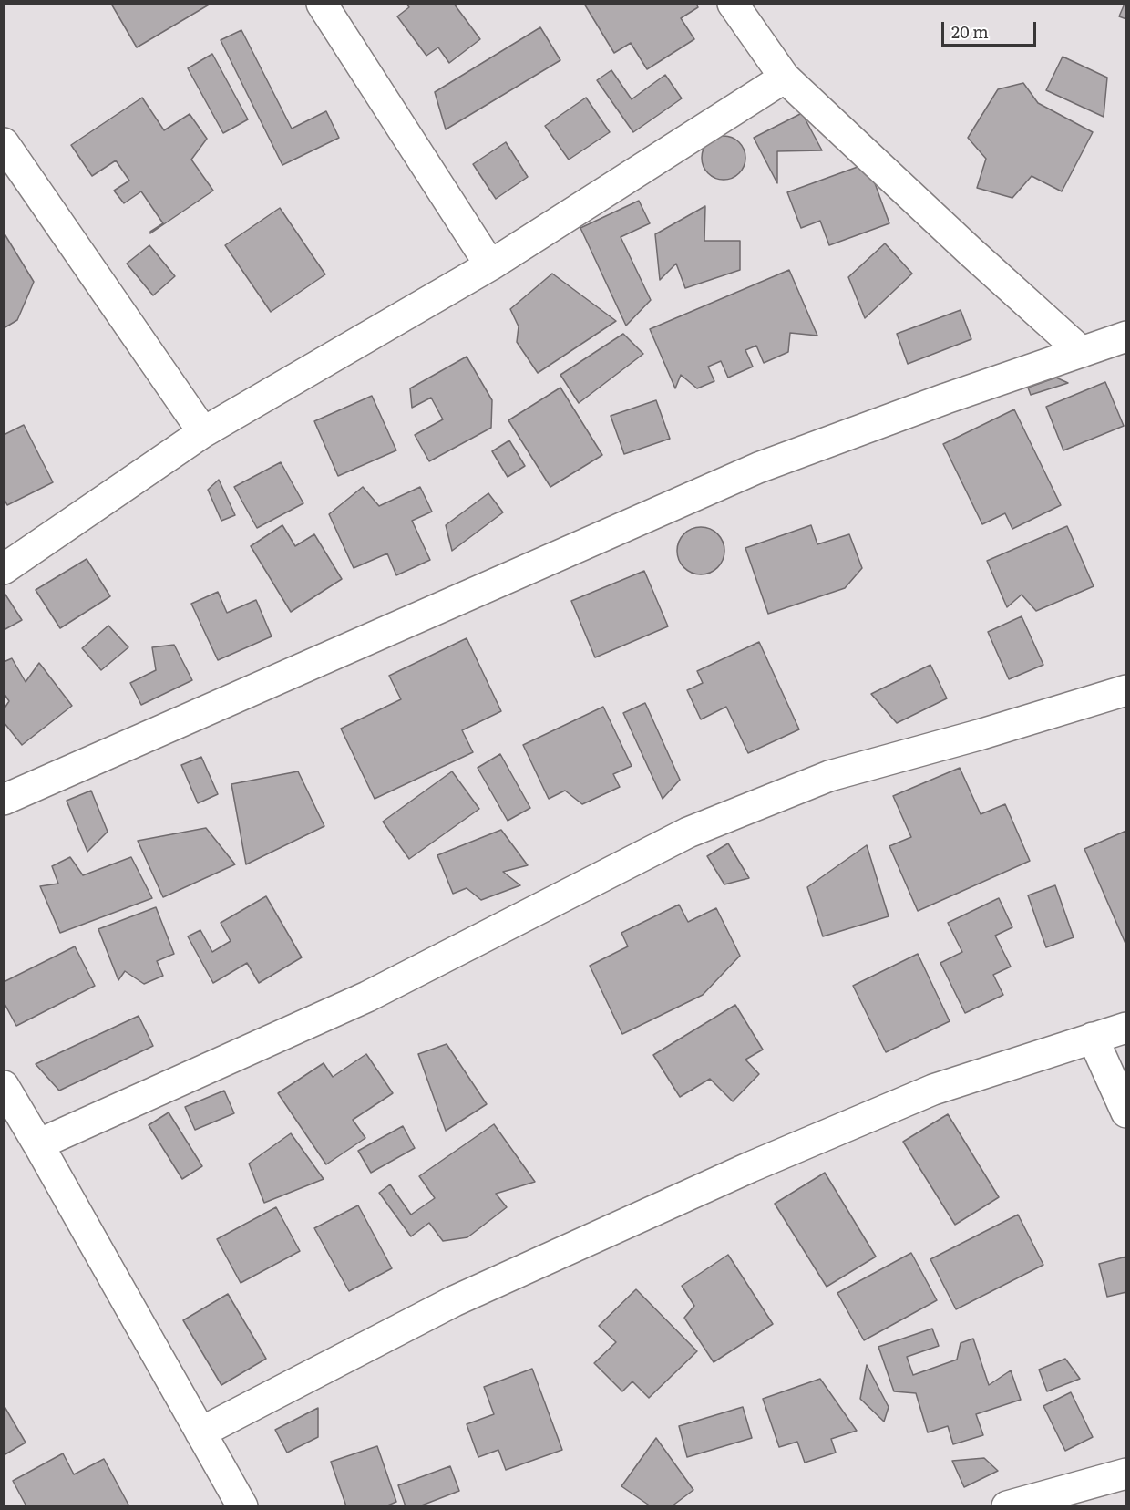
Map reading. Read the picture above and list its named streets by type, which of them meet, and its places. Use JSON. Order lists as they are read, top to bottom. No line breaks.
{"scale_bar":"20 m"}
